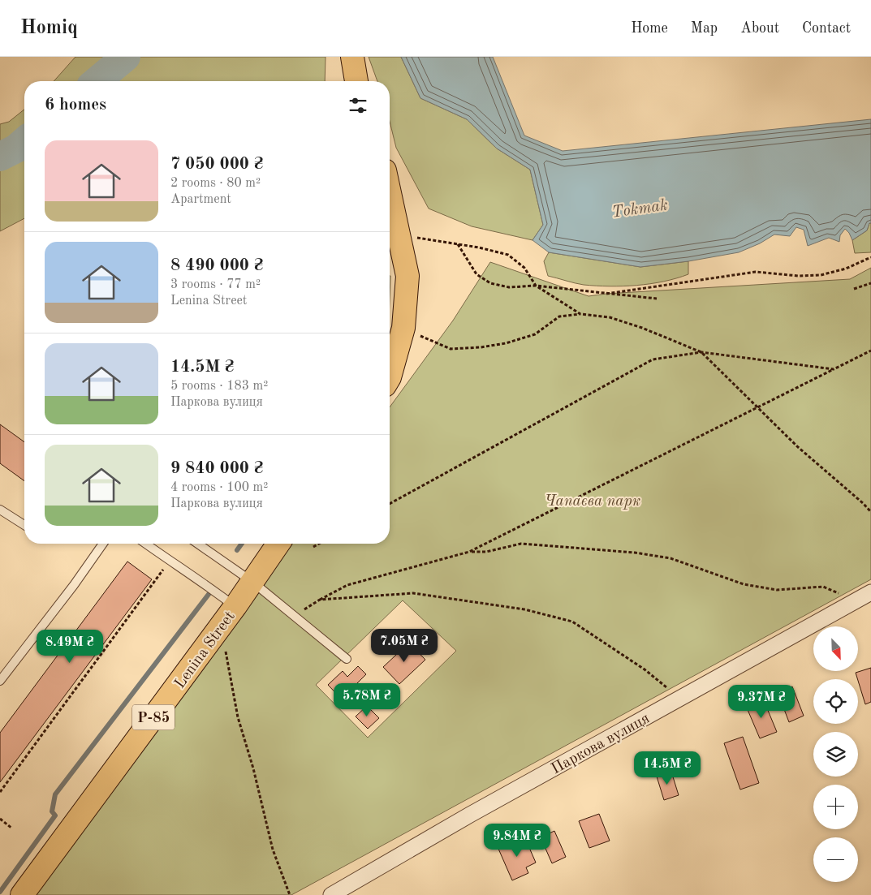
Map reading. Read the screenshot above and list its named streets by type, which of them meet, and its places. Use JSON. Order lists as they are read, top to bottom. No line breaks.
{"streets":{"main road":["Lenina Street","Р-85"],"street":["Паркова вулиця"]},"water":["Tokmak"],"parks":["Чапаєва парк"],"north":"bottom right","page":{"header":"Homiq","nav":["Home","Map","About","Contact"],"heading":"6 homes","list":[{"name":"7 050 000 ₴","note":"2 rooms · 80 m² · Apartment"},{"name":"8 490 000 ₴","note":"3 rooms · 77 m² · Lenina Street"},{"name":"14.5M ₴","note":"5 rooms · 183 m² · Паркова вулиця"},{"name":"9 840 000 ₴","note":"4 rooms · 100 m² · Паркова вулиця"}],"map_buttons":["+","−"],"price":["7.05M ₴","8.49M ₴","5.78M ₴","9.37M ₴","14.5M ₴","9.84M ₴"]}}
